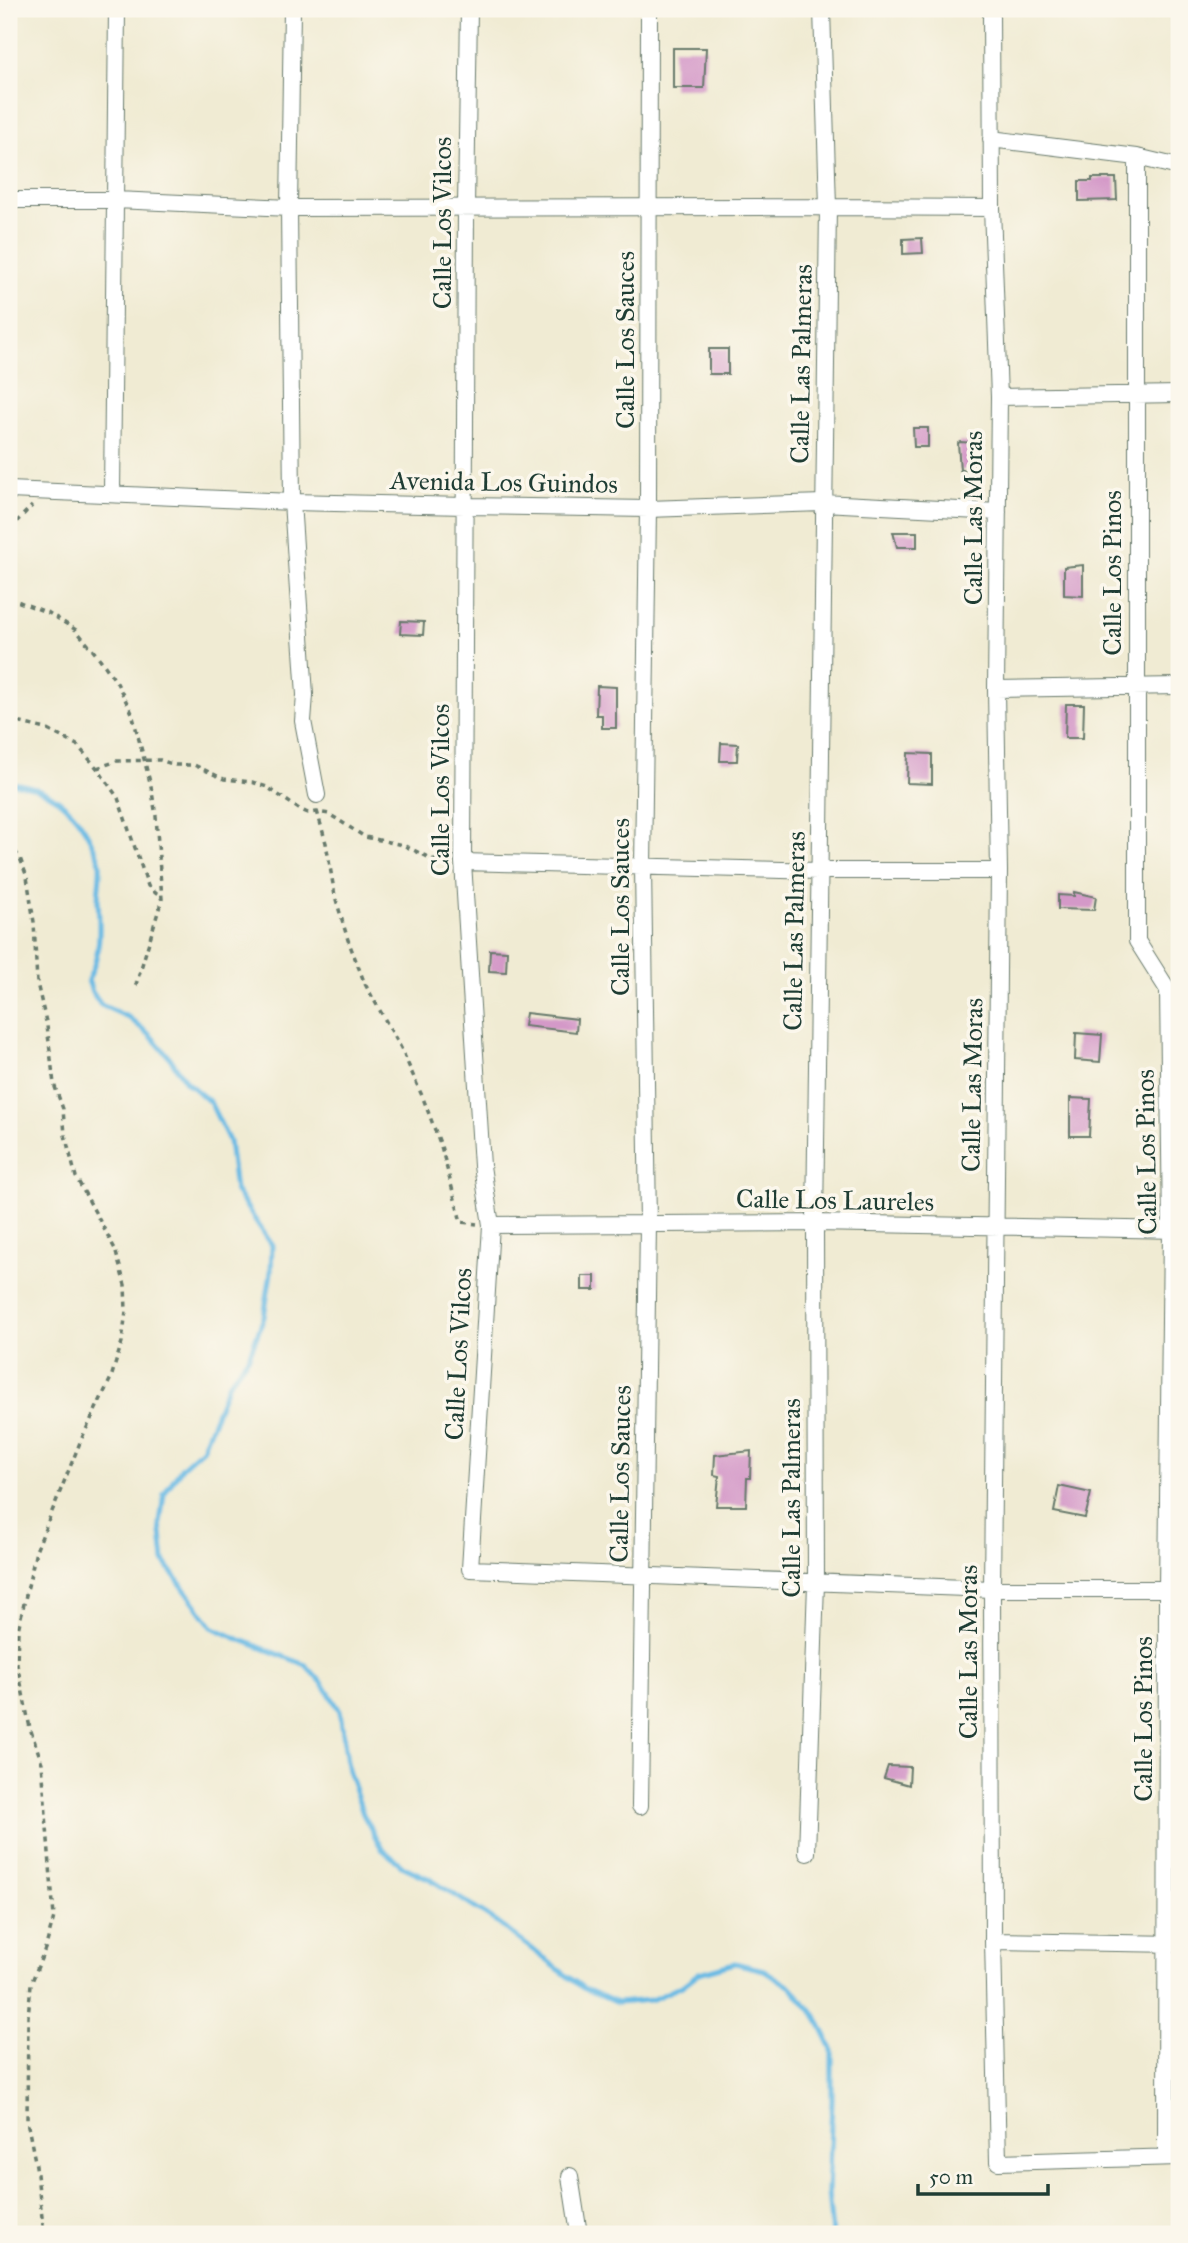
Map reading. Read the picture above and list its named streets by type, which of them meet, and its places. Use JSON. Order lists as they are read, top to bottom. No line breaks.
{"streets":{"street":["Calle Los Vilcos","Calle Los Sauces","Calle Las Palmeras","Avenida Los Guindos","Calle Las Moras","Calle Los Pinos","Calle Los Laureles"]},"crossings":[["Calle Los Vilcos","Calle Los Sauces"],["Calle Los Vilcos","Avenida Los Guindos"],["Calle Los Vilcos","Calle Los Laureles"],["Calle Los Sauces","Avenida Los Guindos"],["Calle Los Sauces","Calle Los Laureles"],["Calle Las Palmeras","Avenida Los Guindos"],["Calle Las Palmeras","Calle Los Laureles"],["Avenida Los Guindos","Calle Las Moras"],["Calle Las Moras","Calle Los Pinos"],["Calle Las Moras","Calle Los Laureles"],["Calle Los Pinos","Calle Los Laureles"]],"scale_bar":"50 m"}
